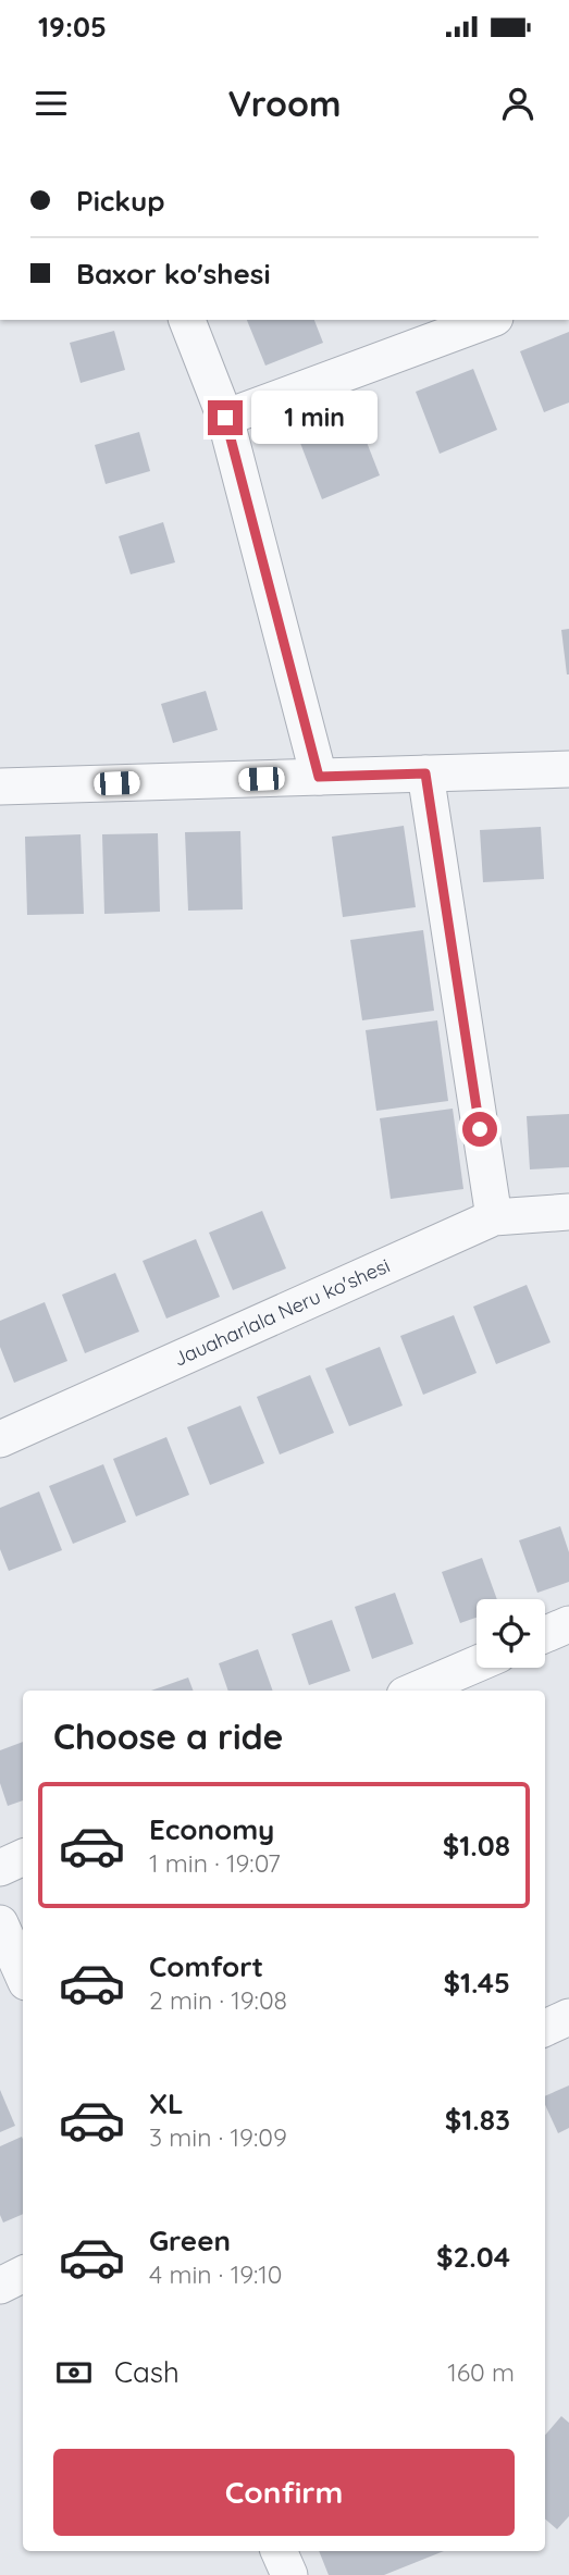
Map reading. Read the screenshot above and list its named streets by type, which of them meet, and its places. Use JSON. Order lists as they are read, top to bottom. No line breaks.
{"streets":{"street":["Jauaharlala Neru ko'shesi"]},"page":{"status":"19:05","header":"Vroom","banner":["Pickup","Baxor ko'shesi"],"bubble":"1 min","heading":"Choose a ride","list":[{"name":"Economy","note":"1 min · 19:07","value":"$1.08"},{"name":"Comfort","note":"2 min · 19:08","value":"$1.45"},{"name":"XL","note":"3 min · 19:09","value":"$1.83"},{"name":"Green","note":"4 min · 19:10","value":"$2.04"}],"pay":["Cash","160 m"],"buttons":"Confirm"}}
